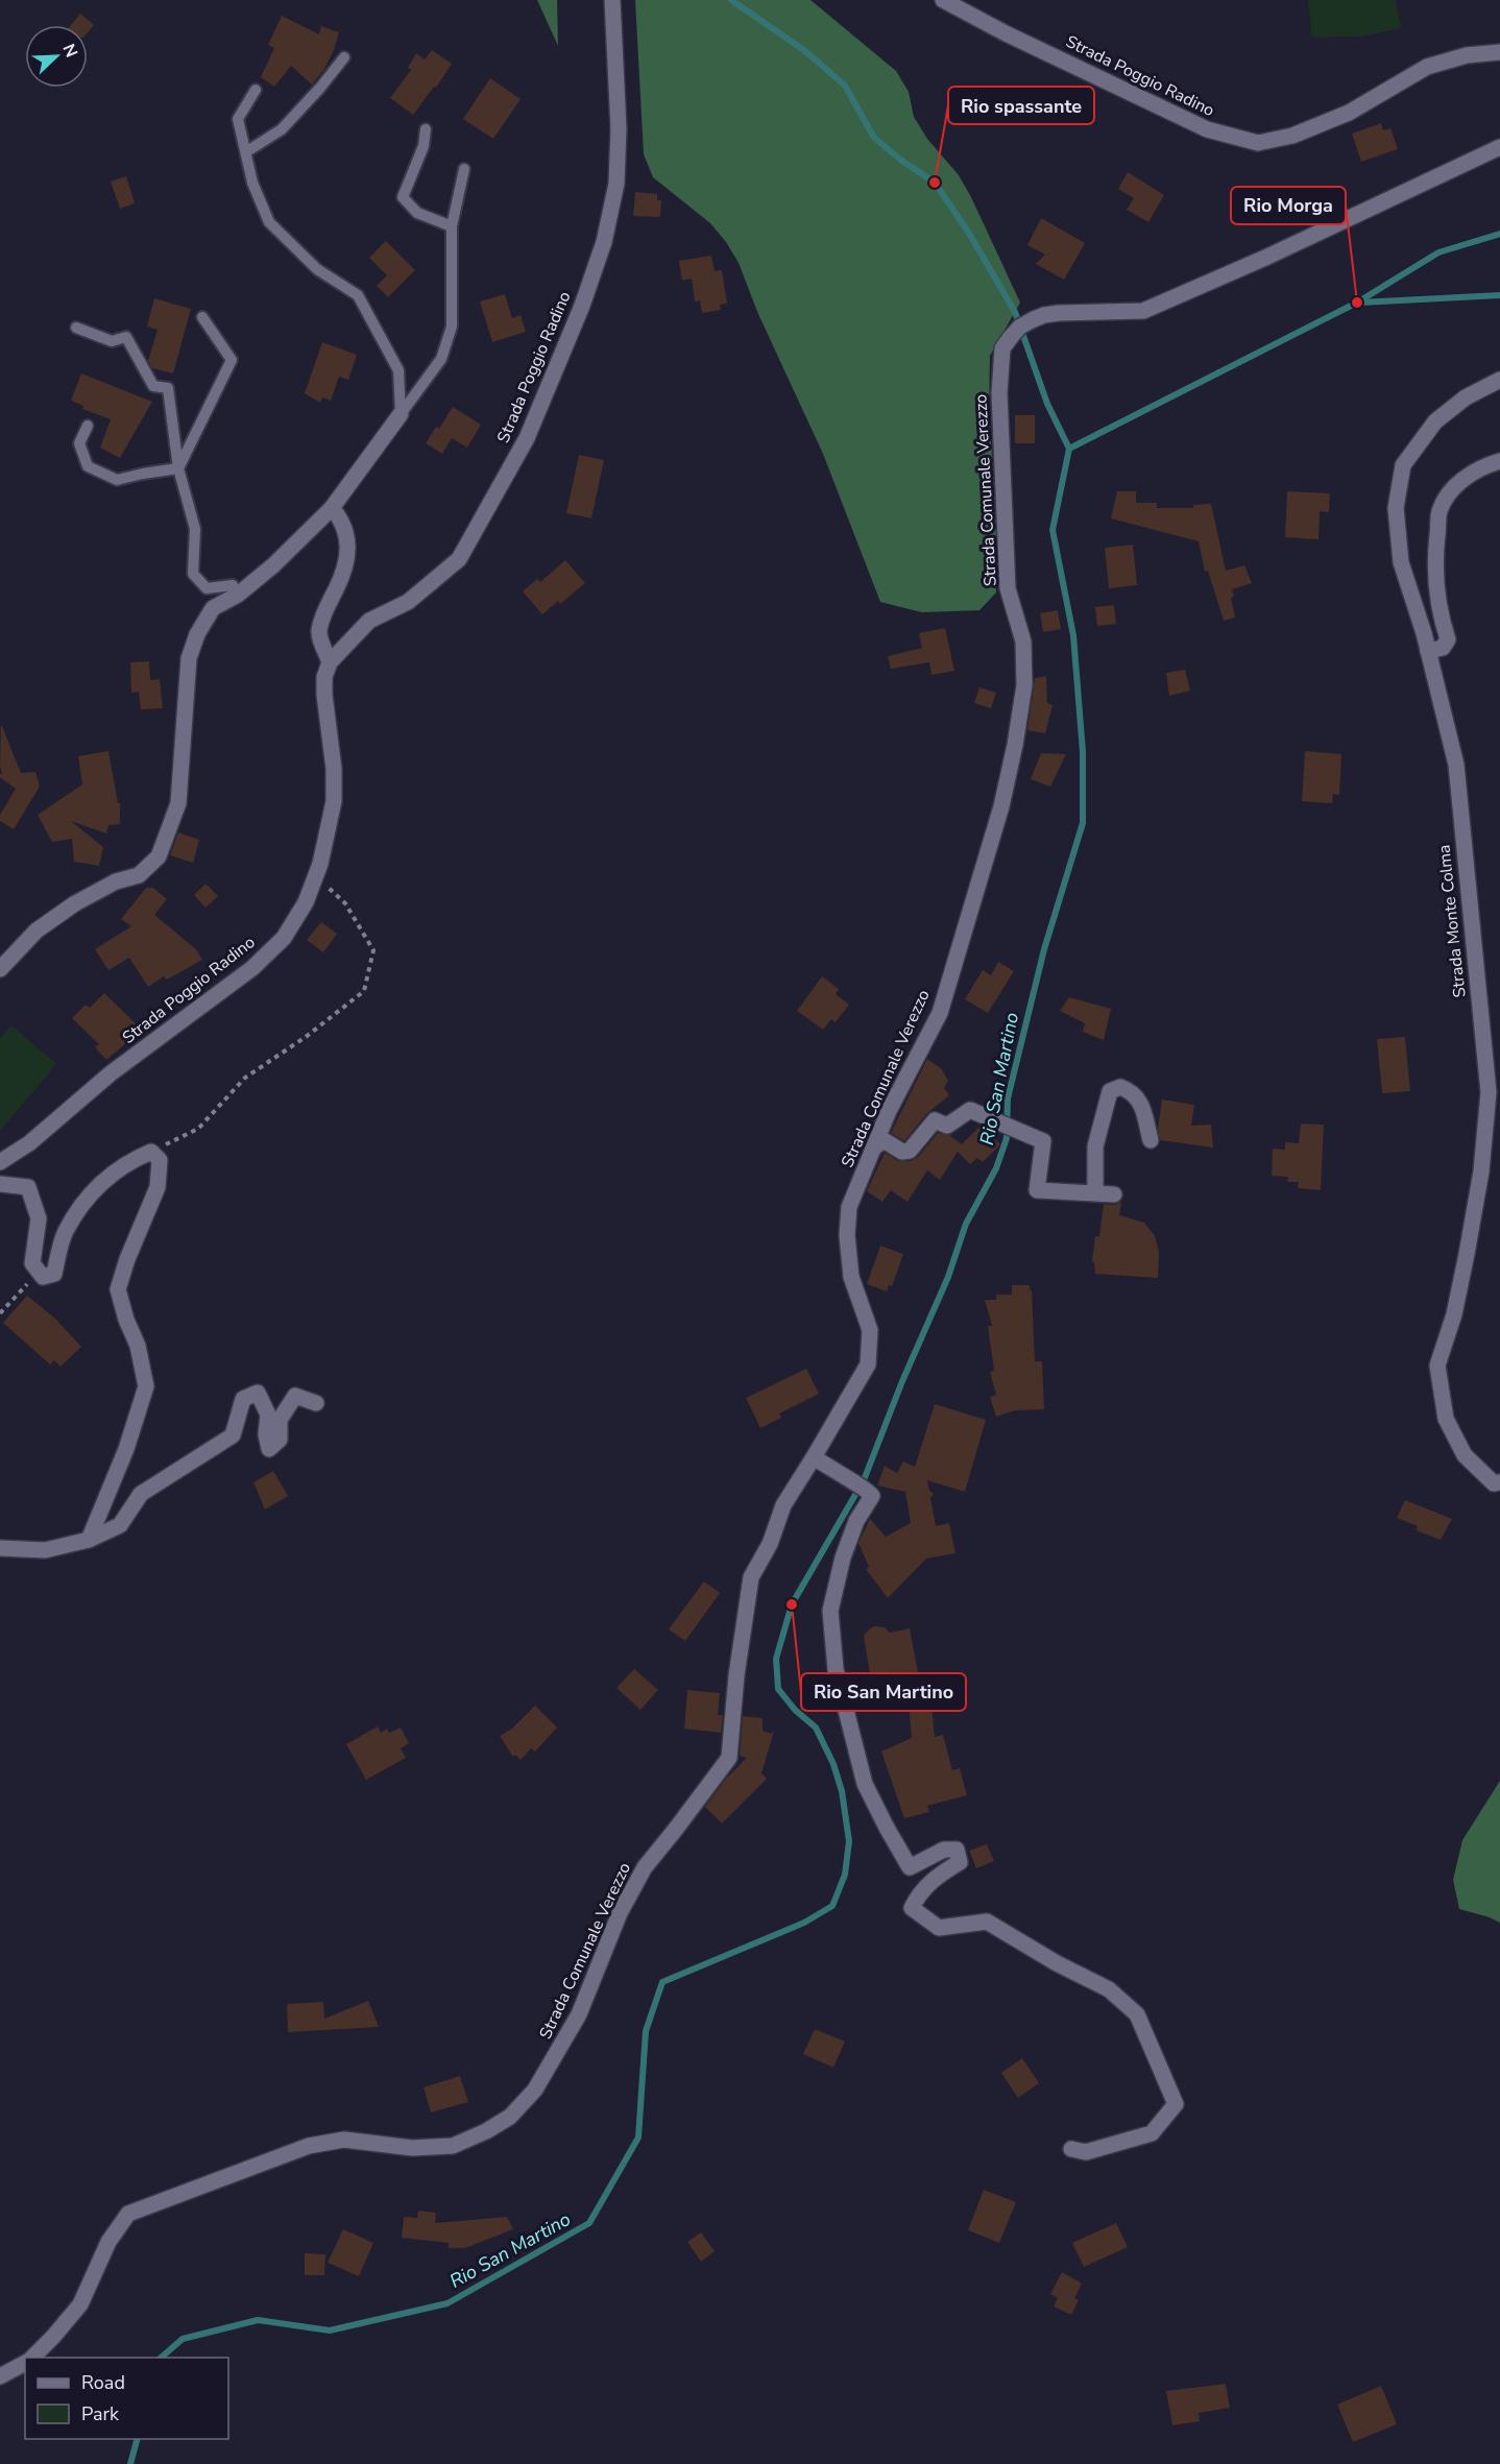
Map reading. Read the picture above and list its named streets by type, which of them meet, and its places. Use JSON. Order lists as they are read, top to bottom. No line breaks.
{"streets":{"street":["Strada Poggio Radino","Strada Comunale Verezzo","Strada Monte Colma"]},"water":["Rio San Martino"],"places":["Rio spassante","Rio Morga","Rio San Martino"],"legend":["Road","Park"],"north":"top right"}
